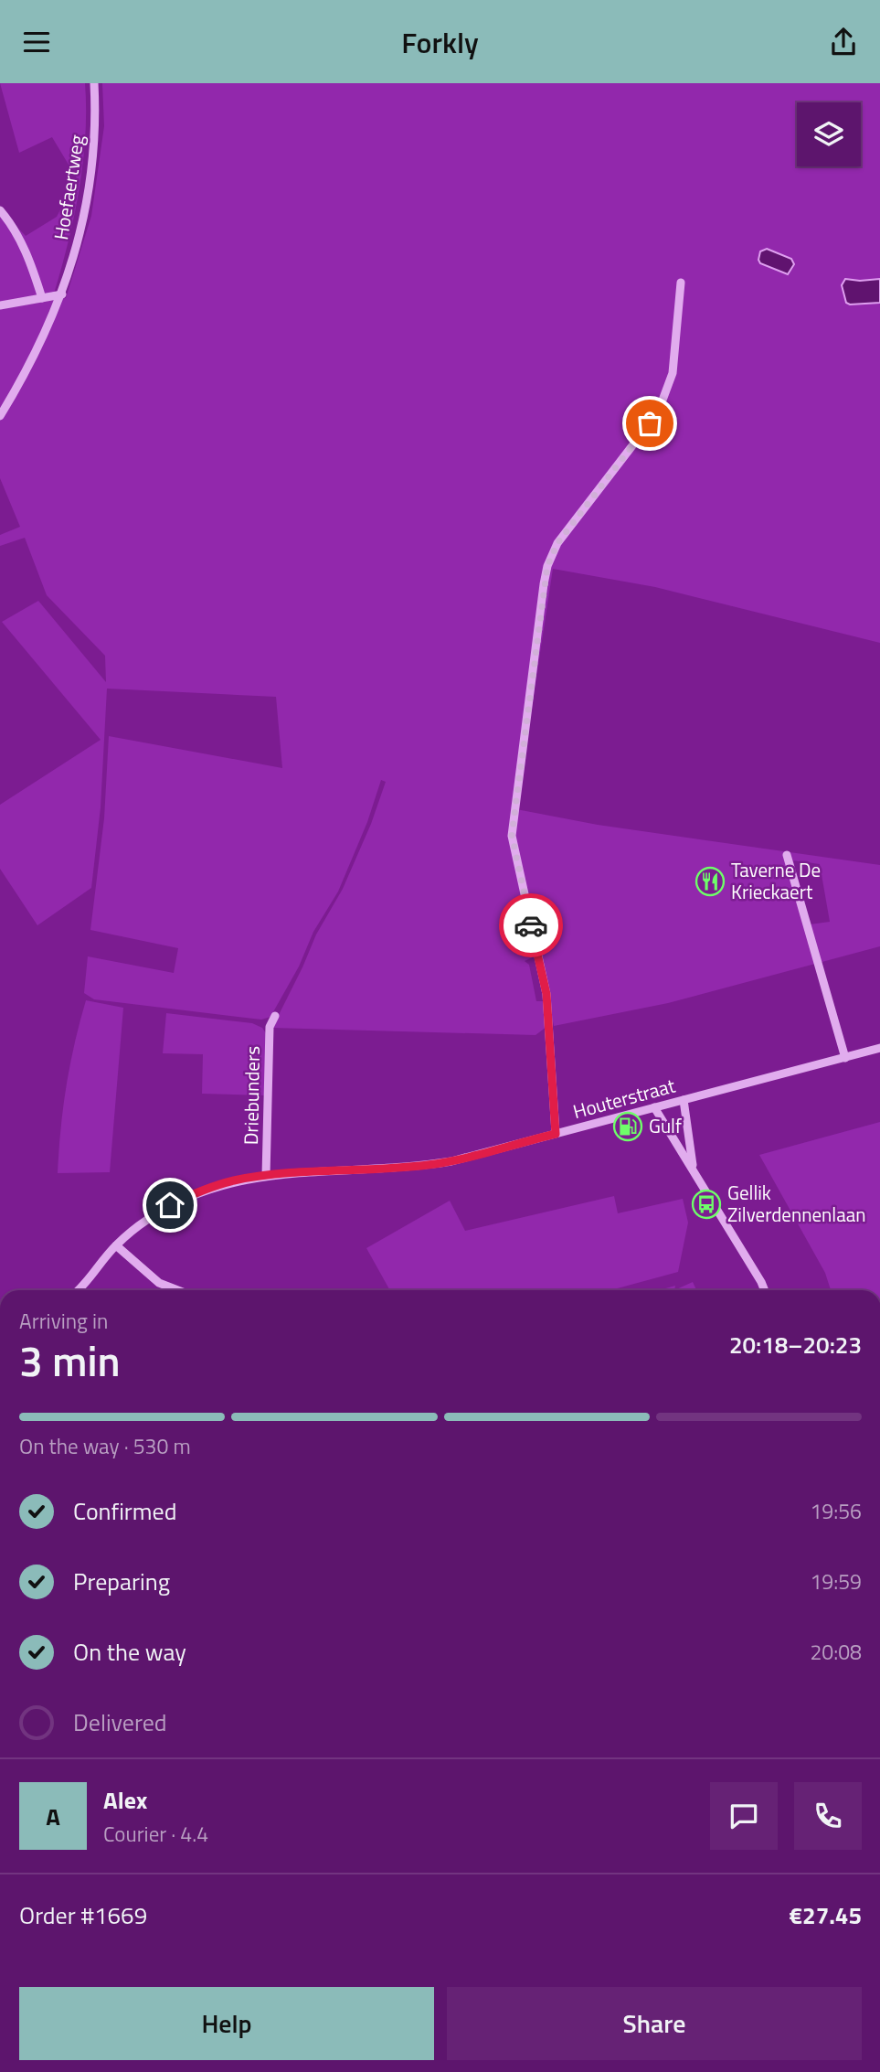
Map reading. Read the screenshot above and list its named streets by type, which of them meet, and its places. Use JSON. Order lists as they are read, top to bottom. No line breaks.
{"streets":{"street":["Hoefaertweg","Driebunders","Houterstraat"]},"crossings":[["Driebunders","Houterstraat"]],"places":{"restaurant":["Taverne De Krieckaert"],"fuel station":["Gulf"],"bus stop":["Gellik Zilverdennenlaan"]},"page":{"header":"Forkly","heading":["3 min","Arriving in","20:18–20:23"],"panel":["Alex","Courier · 4.4","Order #1669","€27.45"],"bar":"On the way · 530 m","list":[["Confirmed","19:56"],["Preparing","19:59"],["On the way","20:08"],"Delivered"],"round":"A","buttons":["Help","Share"]}}
